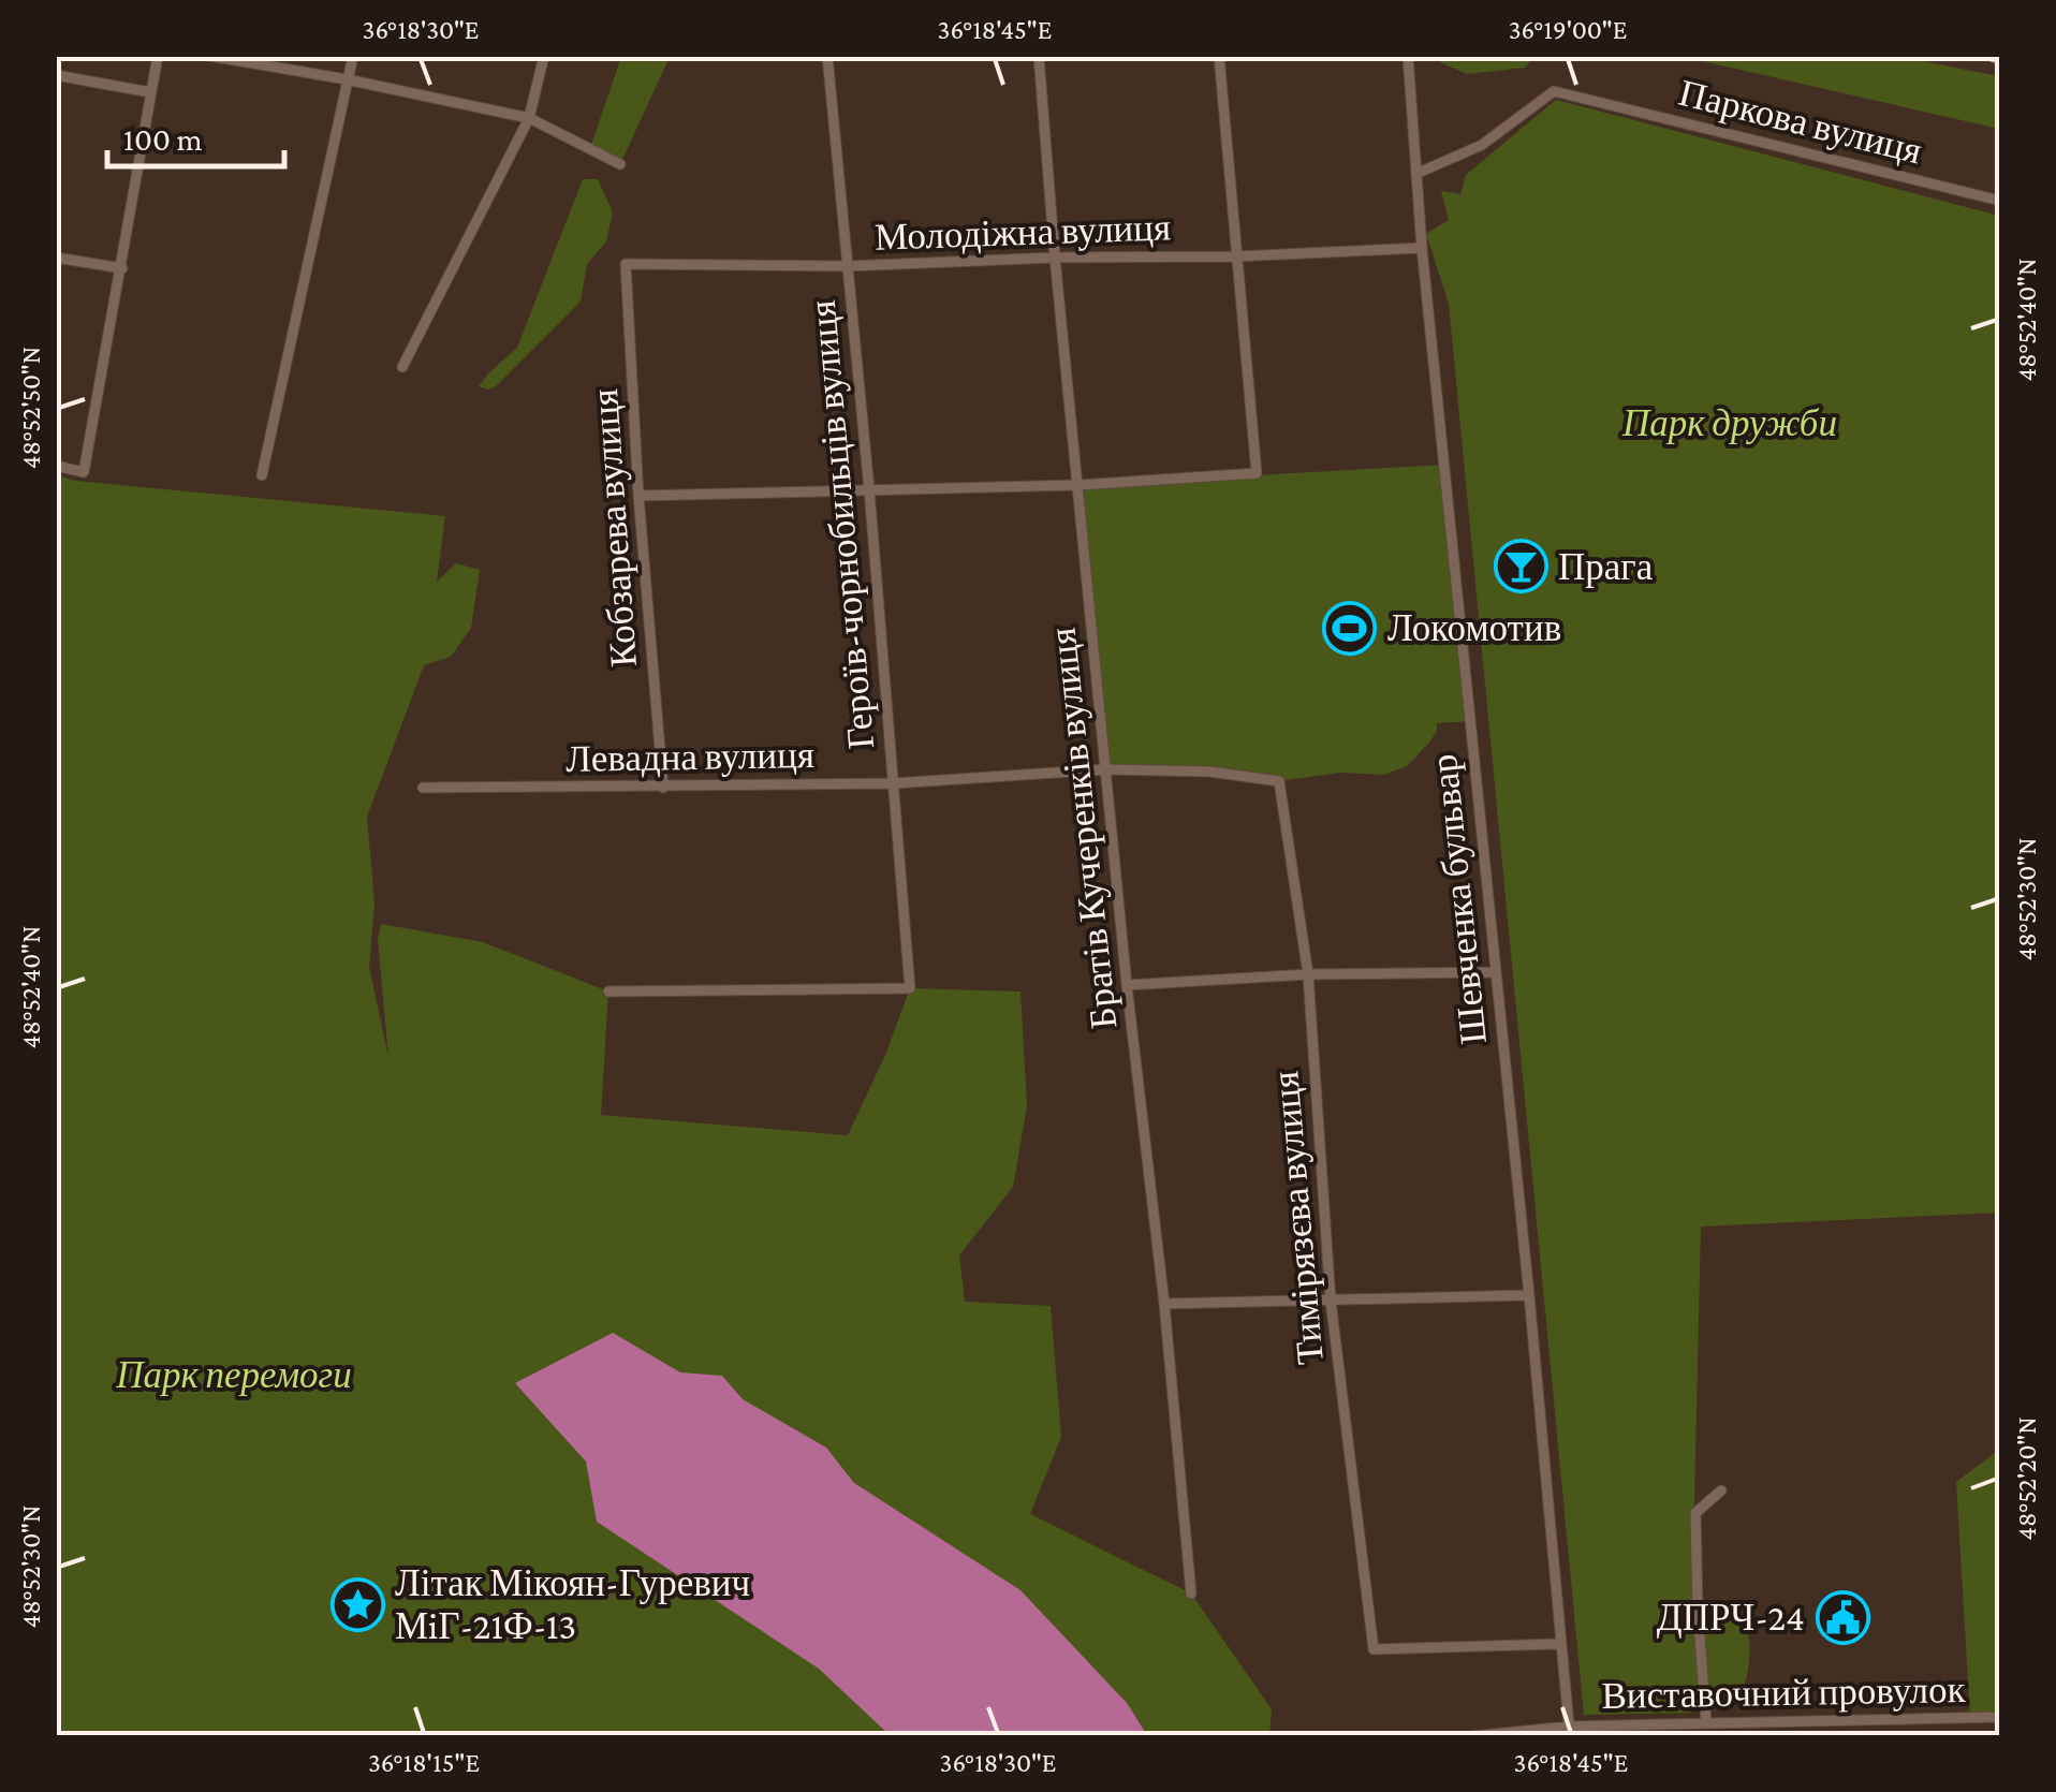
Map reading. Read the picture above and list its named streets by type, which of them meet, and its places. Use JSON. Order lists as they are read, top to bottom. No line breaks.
{"streets":{"street":["Паркова вулиця","Молодіжна вулиця","Героїв-чорнобильців вулиця","Кобзарева вулиця","Левадна вулиця","Братів Кучеренків вулиця","Шевченка бульвар","Тимірязєва вулиця","Виставочний провулок"]},"crossings":[["Паркова вулиця","Шевченка бульвар"],["Молодіжна вулиця","Героїв-чорнобильців вулиця"],["Молодіжна вулиця","Кобзарева вулиця"],["Молодіжна вулиця","Братів Кучеренків вулиця"],["Молодіжна вулиця","Шевченка бульвар"],["Героїв-чорнобильців вулиця","Левадна вулиця"],["Кобзарева вулиця","Левадна вулиця"],["Левадна вулиця","Братів Кучеренків вулиця"],["Левадна вулиця","Тимірязєва вулиця"],["Шевченка бульвар","Тимірязєва вулиця"],["Шевченка бульвар","Виставочний провулок"]],"parks":["Парк дружби","Парк перемоги"],"places":{"bar":["Прага"],"sports":["Локомотив"],"place":["Літак Мікоян-Гуревич МiГ-21Ф-13"],"public building":["ДПРЧ-24"]},"scale_bar":"100 m","coordinates":["36°18'30\"E","36°18'45\"E","36°19'00\"E","48°52'40\"N","48°52'50\"N","48°52'30\"N","48°52'20\"N","36°18'15\"E"]}
